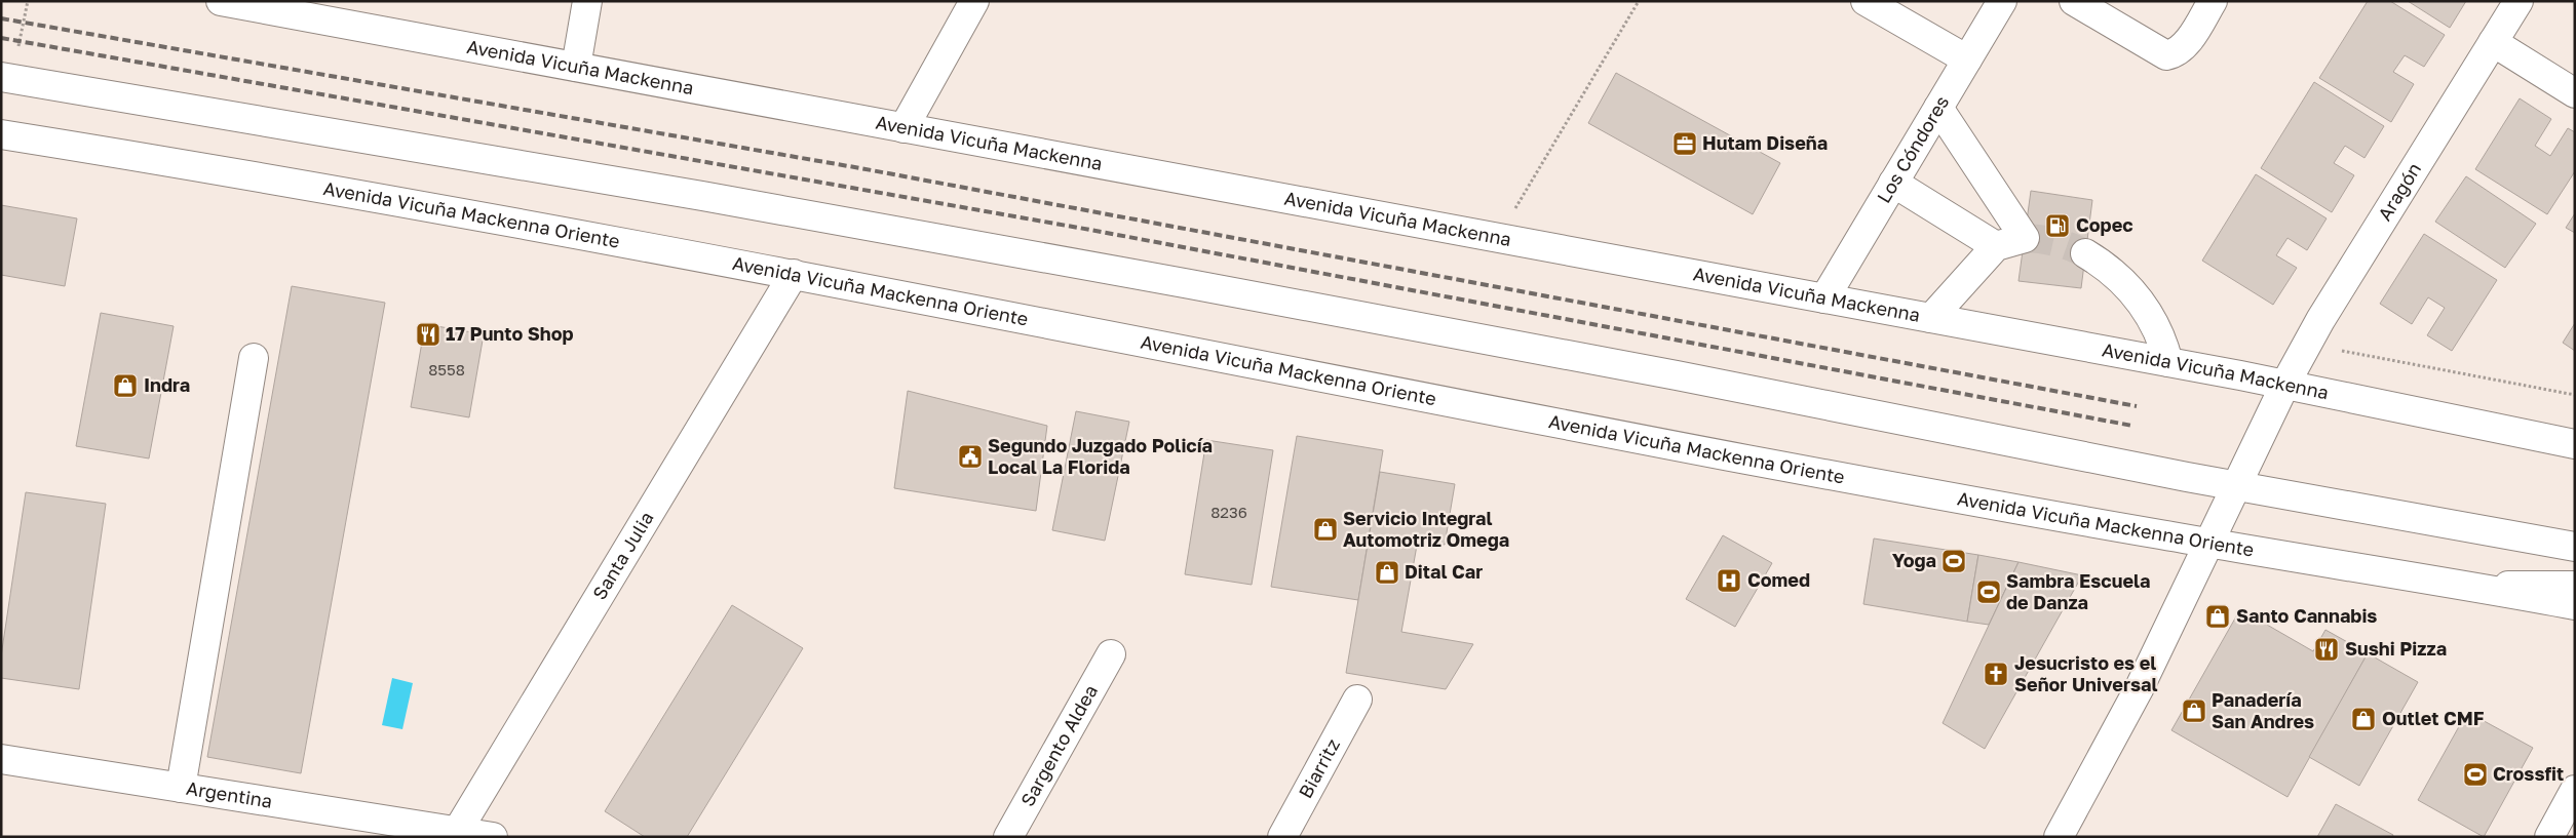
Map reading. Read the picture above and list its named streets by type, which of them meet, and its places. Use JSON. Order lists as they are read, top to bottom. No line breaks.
{"streets":{"main road":["Avenida Vicuña Mackenna","Los Cóndores","Aragón","Avenida Vicuña Mackenna Oriente","Santa Julia","Sargento Aldea","Biarritz","Argentina"]},"crossings":[["Avenida Vicuña Mackenna","Los Cóndores"],["Avenida Vicuña Mackenna","Aragón"],["Aragón","Avenida Vicuña Mackenna Oriente"],["Avenida Vicuña Mackenna Oriente","Santa Julia"],["Santa Julia","Argentina"]],"places":{"office":["Hutam Diseña"],"fuel station":["Copec"],"restaurant":["17 Punto Shop","Sushi Pizza"],"shop":["Indra","Servicio Integral Automotriz Omega","Dital Car","Santo Cannabis","Panadería San Andres","Outlet CMF"],"public building":["Segundo Juzgado Policía Local La Florida"],"sports":["Yoga","Sambra Escuela de Danza","Crossfit"],"hospital":["Comed"],"church":["Jesucristo es el Señor Universal"]},"house_numbers":["8558","8236"]}
